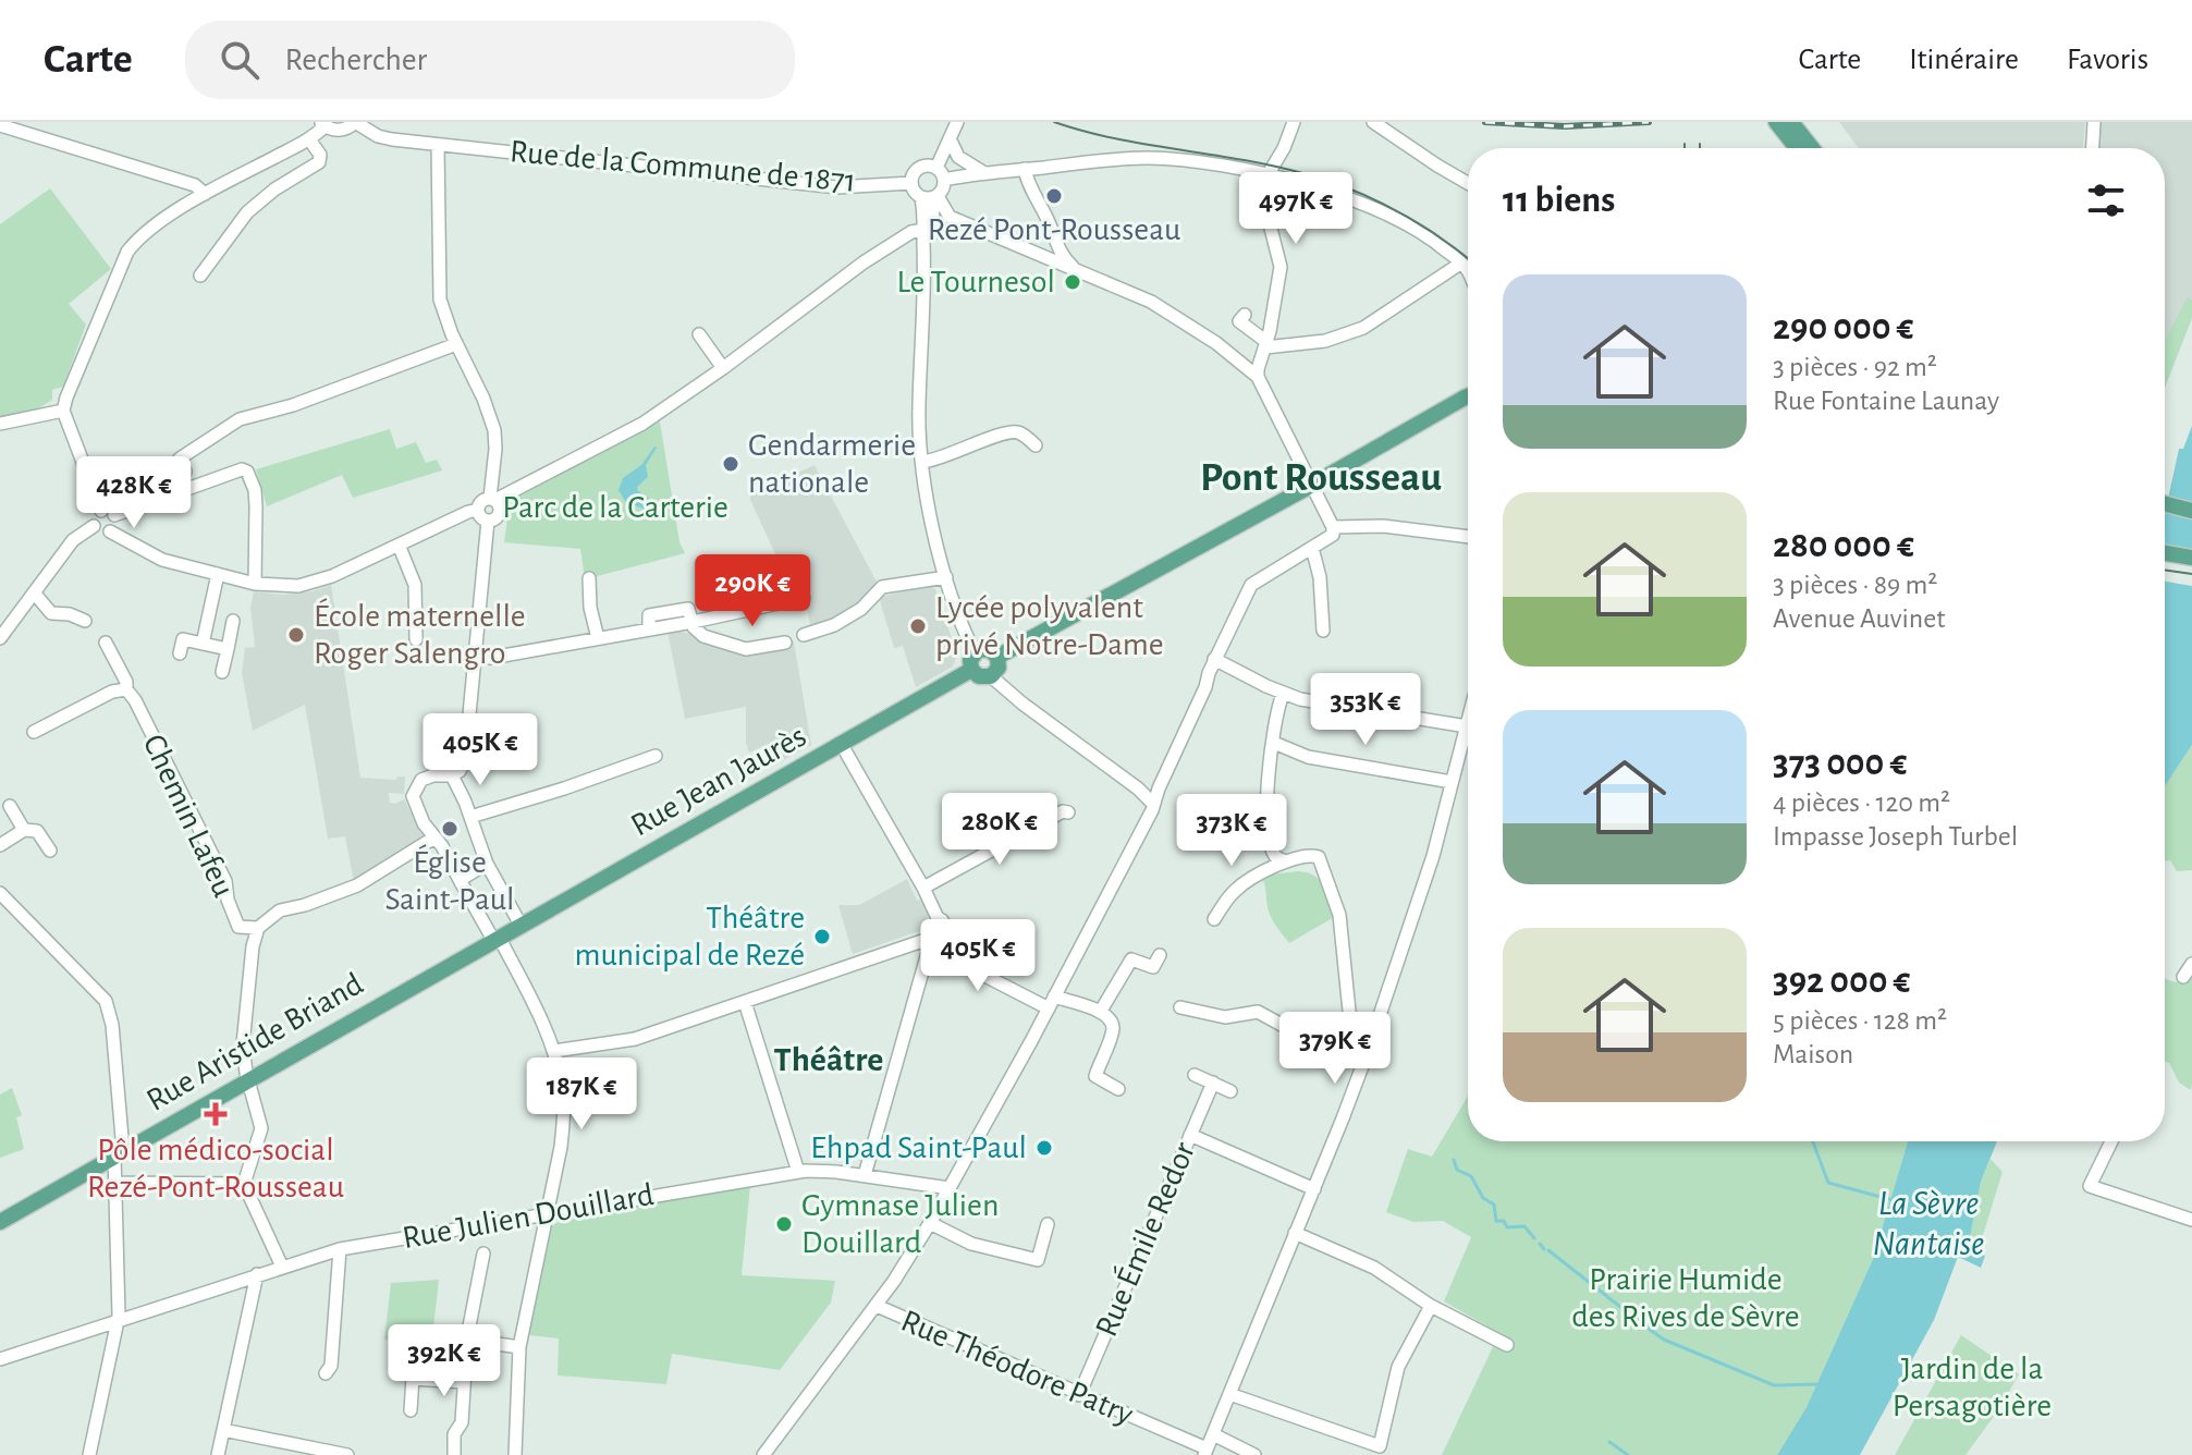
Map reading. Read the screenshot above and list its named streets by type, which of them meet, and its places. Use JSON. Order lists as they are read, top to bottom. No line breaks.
{"streets":{"main road":["Rue Jean Jaurès","Rue Aristide Briand"],"street":["Rue de la Commune de 1871","Chemin Lafeu","Rue Julien Douillard","Rue Émile Redor","Rue Théodore Patry"]},"crossings":[["Rue Jean Jaurès","Rue Aristide Briand"],["Rue Émile Redor","Rue Théodore Patry"]],"districts":["Pont Rousseau","Théâtre"],"water":["La Sèvre Nantaise"],"parks":["Parc de la Carterie","Prairie Humide des Rives de Sèvre","Jardin de la Persagotière"],"places":{"other":["Rezé Pont-Rousseau","Le Tournesol","Gendarmerie nationale","Lycée polyvalent privé Notre-Dame","École maternelle Roger Salengro","Église Saint-Paul","Théâtre municipal de Rezé","Ehpad Saint-Paul","Gymnase Julien Douillard"],"health":["Pôle médico-social Rezé-Pont-Rousseau"]},"page":{"header":"Carte","search":"Rechercher","nav":["Carte","Itinéraire","Favoris"],"heading":"11 biens","price":["497K €","428K €","290K €","353K €","405K €","280K €","373K €","405K €","379K €","187K €","392K €"],"list":[{"name":"290 000 €","note":"3 pièces · 92 m² · Rue Fontaine Launay"},{"name":"280 000 €","note":"3 pièces · 89 m² · Avenue Auvinet"},{"name":"373 000 €","note":"4 pièces · 120 m² · Impasse Joseph Turbel"},{"name":"392 000 €","note":"5 pièces · 128 m² · Maison"}]}}
